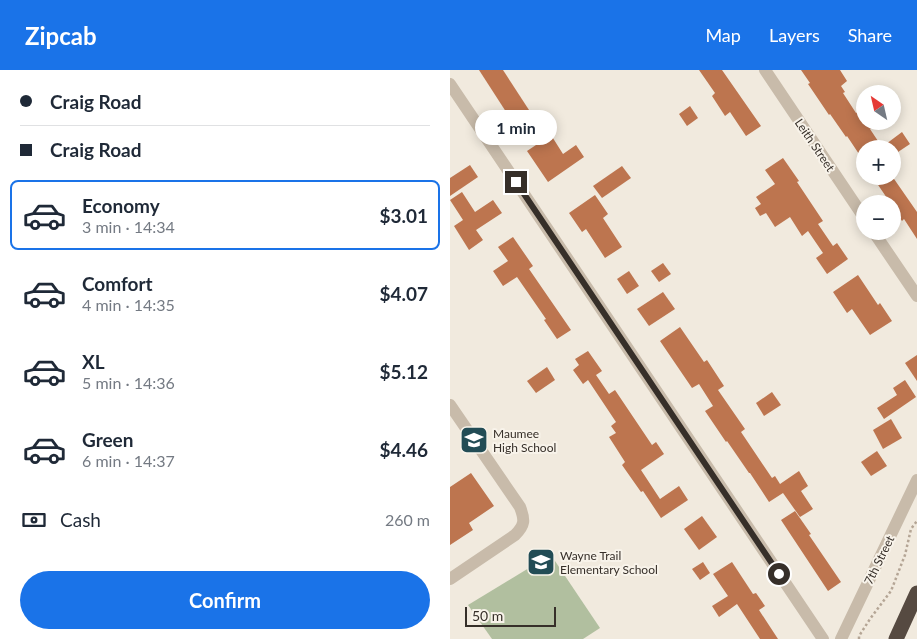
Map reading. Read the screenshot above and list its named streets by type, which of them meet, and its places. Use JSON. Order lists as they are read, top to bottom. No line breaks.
{"streets":{"street":["Leith Street","7th Street"]},"places":{"school or university":["Maumee High School","Wayne Trail Elementary School"]},"scale_bar":"50 m","north":"top left","page":{"header":"Zipcab","nav":["Map","Layers","Share"],"banner":["Craig Road","Craig Road"],"map_buttons":["+","−"],"bubble":"1 min","list":[{"name":"Economy","note":"3 min · 14:34","value":"$3.01"},{"name":"Comfort","note":"4 min · 14:35","value":"$4.07"},{"name":"XL","note":"5 min · 14:36","value":"$5.12"},{"name":"Green","note":"6 min · 14:37","value":"$4.46"}],"pay":["Cash","260 m"],"buttons":"Confirm","scale":"50 m"}}
